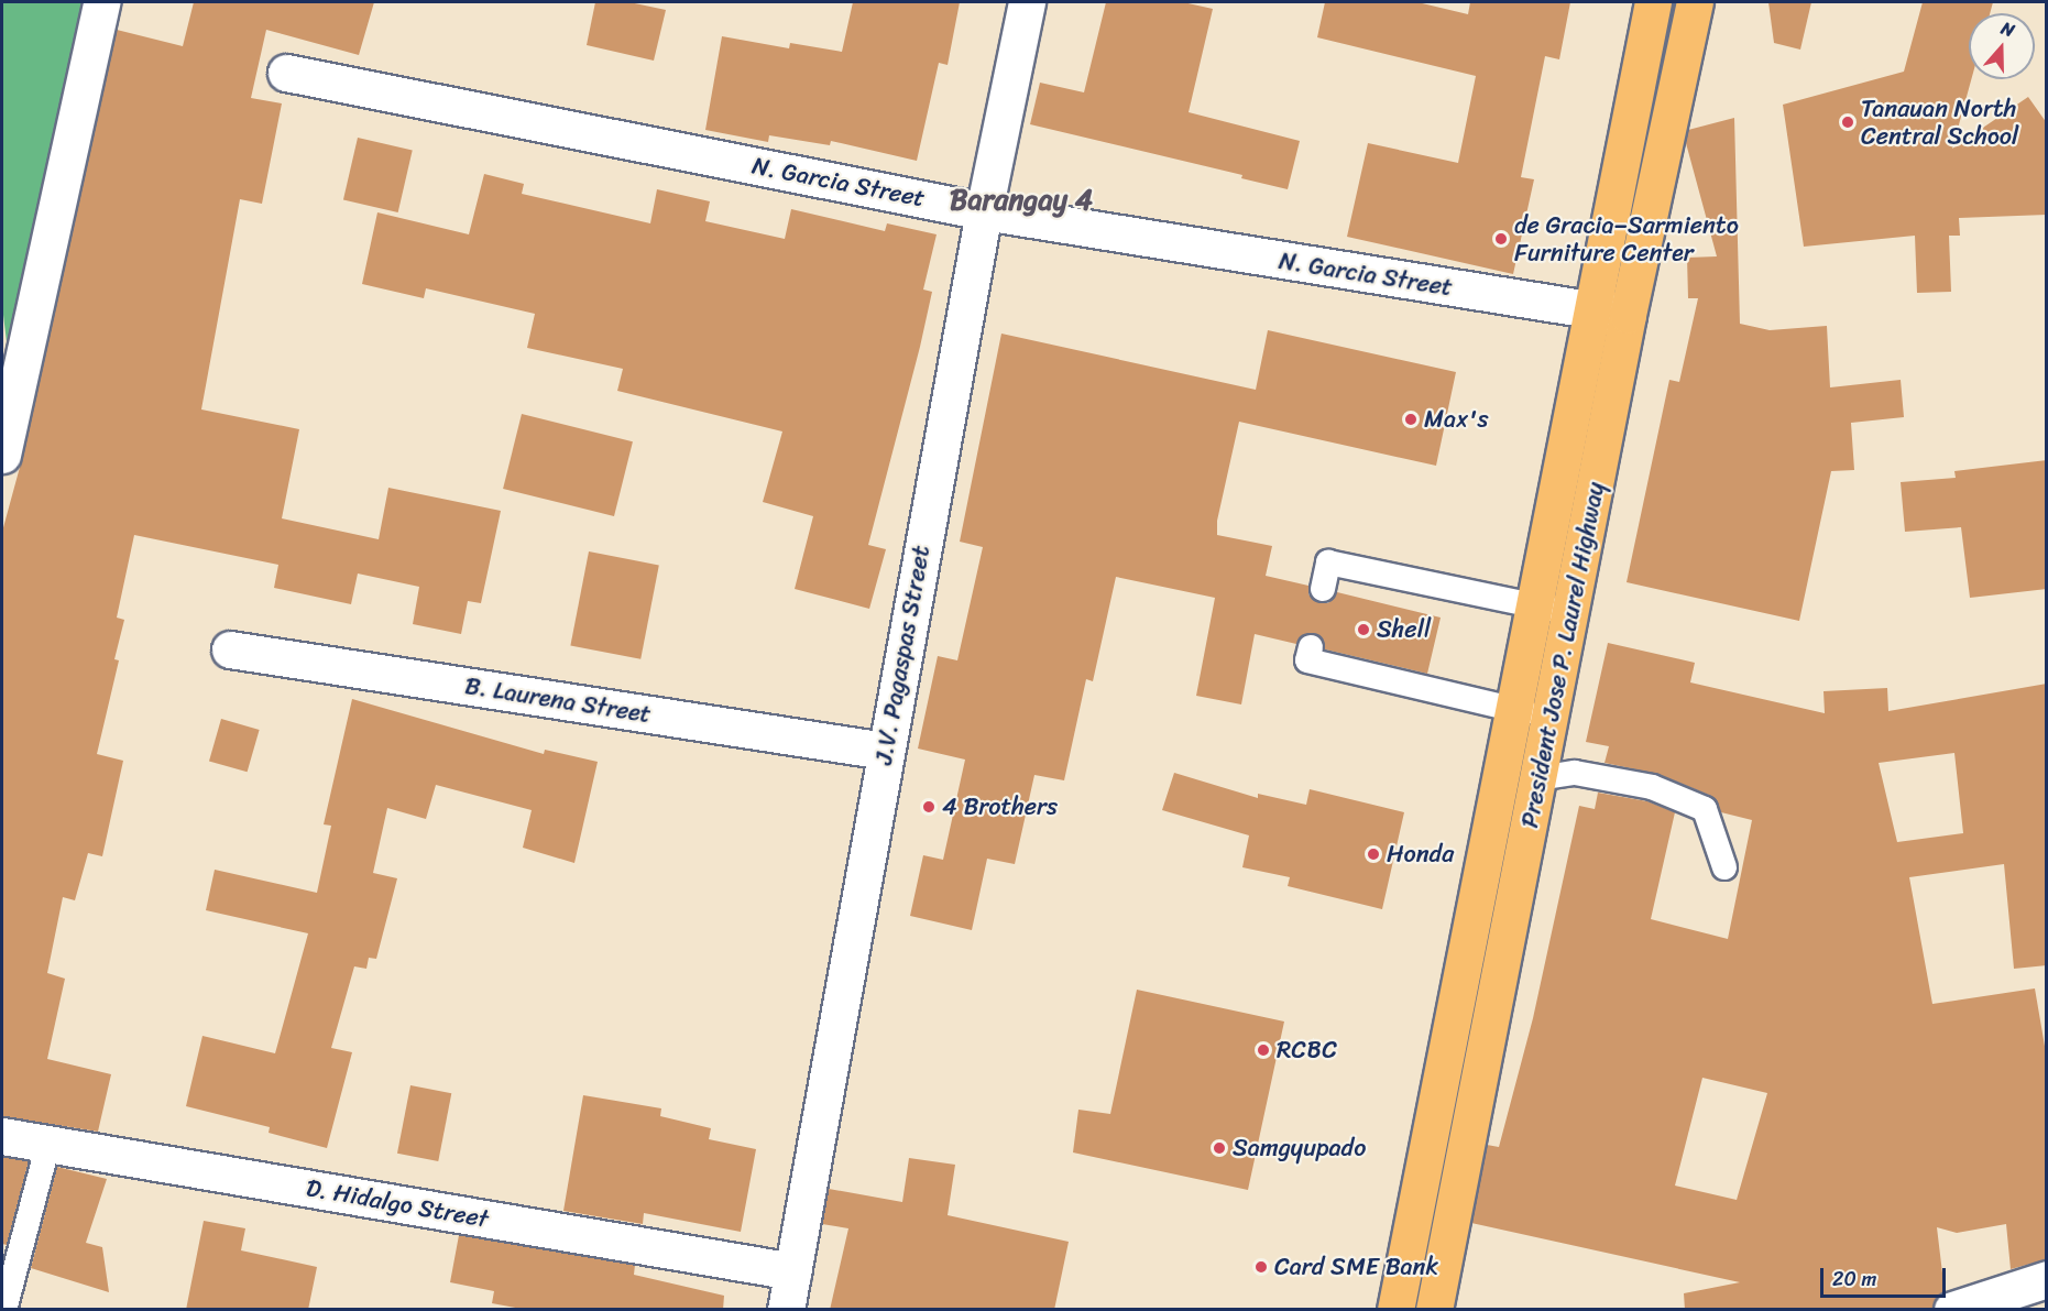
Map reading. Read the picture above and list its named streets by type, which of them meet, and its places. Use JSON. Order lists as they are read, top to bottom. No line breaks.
{"streets":{"highway":["President Jose P. Laurel Highway"],"street":["N. Garcia Street","J.V. Pagaspas Street","B. Laurena Street","D. Hidalgo Street"]},"crossings":[["N. Garcia Street","J.V. Pagaspas Street"],["N. Garcia Street","President Jose P. Laurel Highway"],["J.V. Pagaspas Street","B. Laurena Street"],["J.V. Pagaspas Street","D. Hidalgo Street"]],"districts":["Barangay 4"],"places":["Tanauan North Central School","de Gracia–Sarmiento Furniture Center","Max's","Shell","4 Brothers","Honda","RCBC","Samgyupado","Card SME Bank"],"scale_bar":"20 m","north":"top"}
